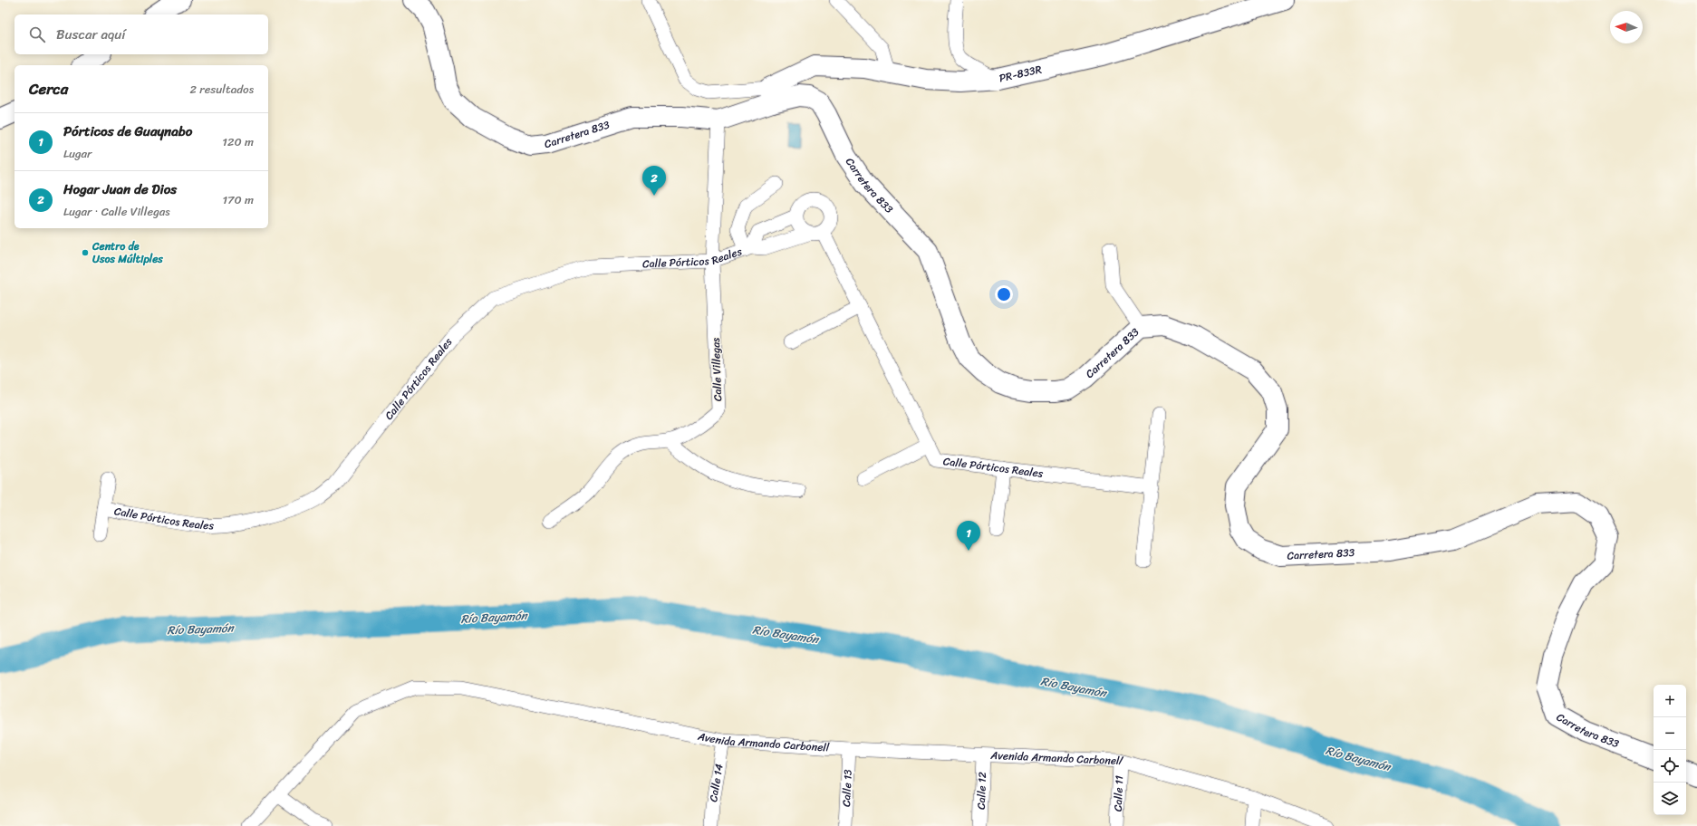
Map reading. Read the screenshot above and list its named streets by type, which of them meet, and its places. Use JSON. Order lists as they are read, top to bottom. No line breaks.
{"streets":{"street":["PR-833R","Carretera 833","Calle Pórticos Reales","Calle Villegas","Avenida Armando Carbonell","Calle 14","Calle 13","Calle 12","Calle 11"]},"crossings":[["PR-833R","Carretera 833"],["Carretera 833","Calle Villegas"],["Calle Pórticos Reales","Calle Villegas"],["Avenida Armando Carbonell","Calle 14"],["Avenida Armando Carbonell","Calle 13"],["Avenida Armando Carbonell","Calle 12"],["Avenida Armando Carbonell","Calle 11"]],"water":["Río Bayamón"],"places":["Centro de Usos Múltiples"],"north":"left","page":{"search":"Buscar aquí","heading":["Cerca","2 resultados"],"list":[{"mark":"1","name":"Pórticos de Guaynabo","note":"Lugar","value":"120 m"},{"mark":"2","name":"Hogar Juan de Dios","note":"Lugar · Calle Villegas","value":"170 m"}],"pins":["2","1"],"map_buttons":["+","−"]}}
